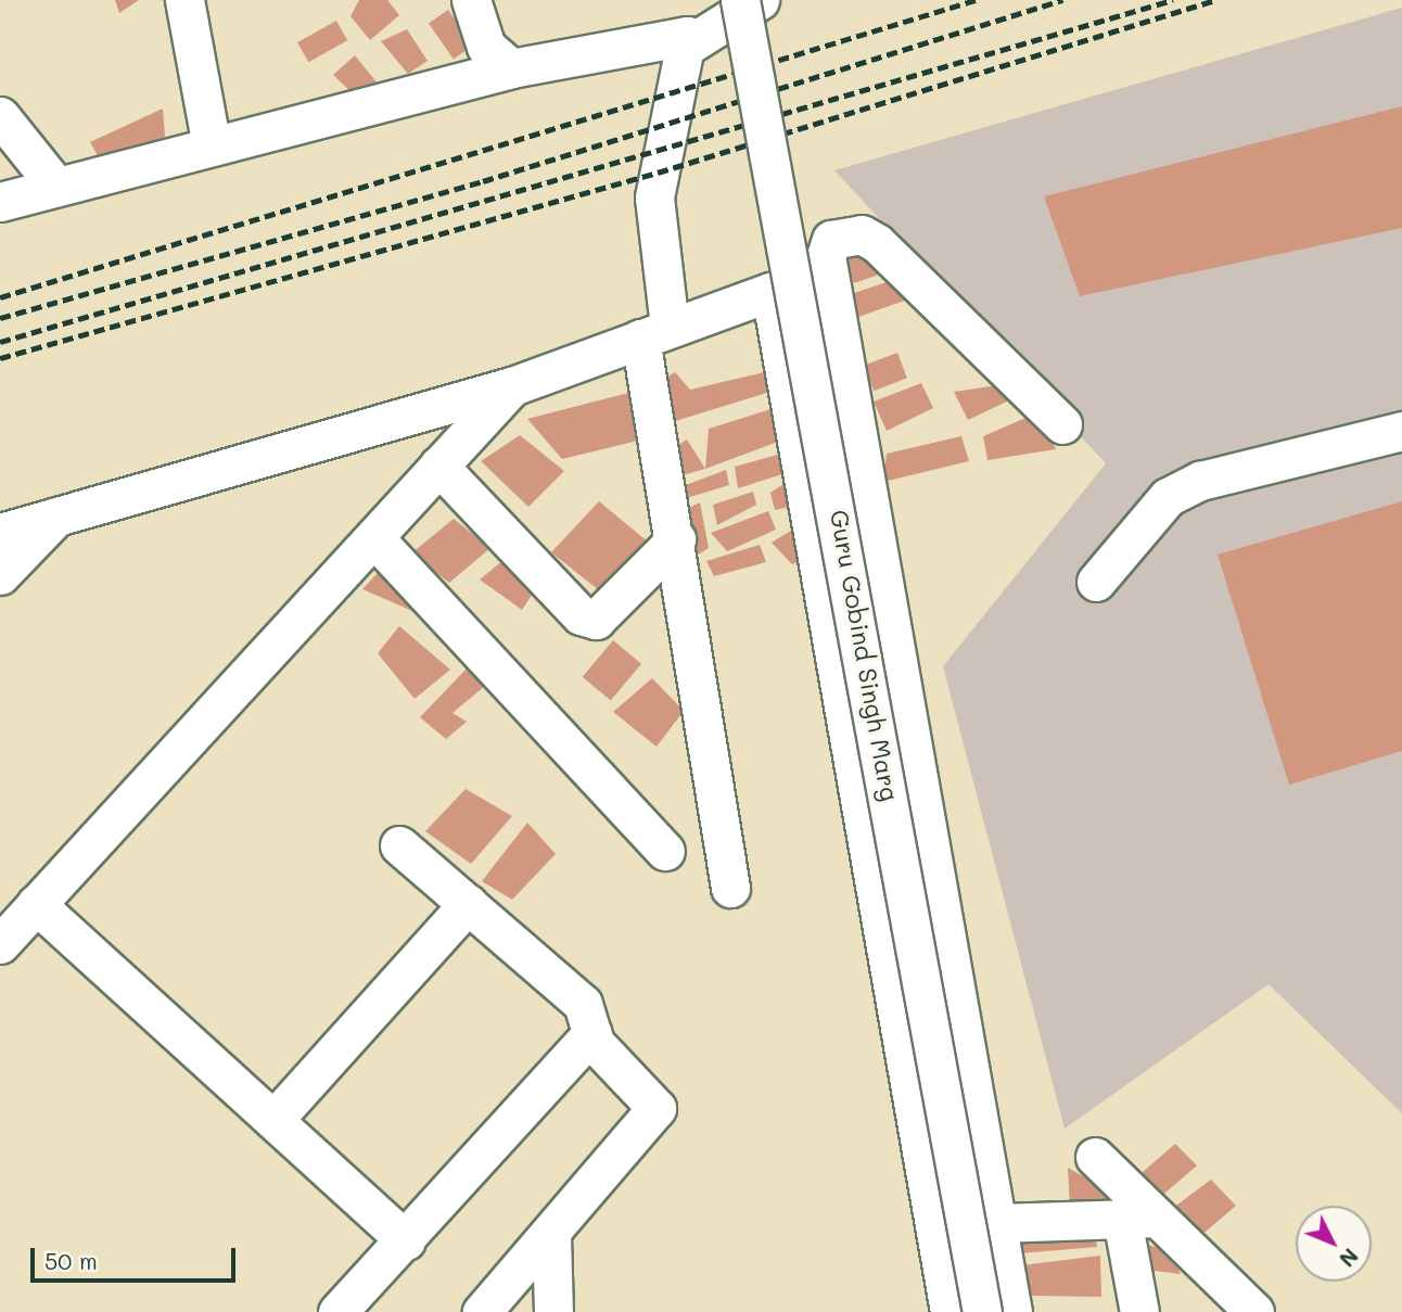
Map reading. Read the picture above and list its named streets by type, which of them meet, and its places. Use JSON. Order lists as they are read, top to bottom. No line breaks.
{"streets":{"street":["Guru Gobind Singh Marg"]},"scale_bar":"50 m","north":"bottom right"}
